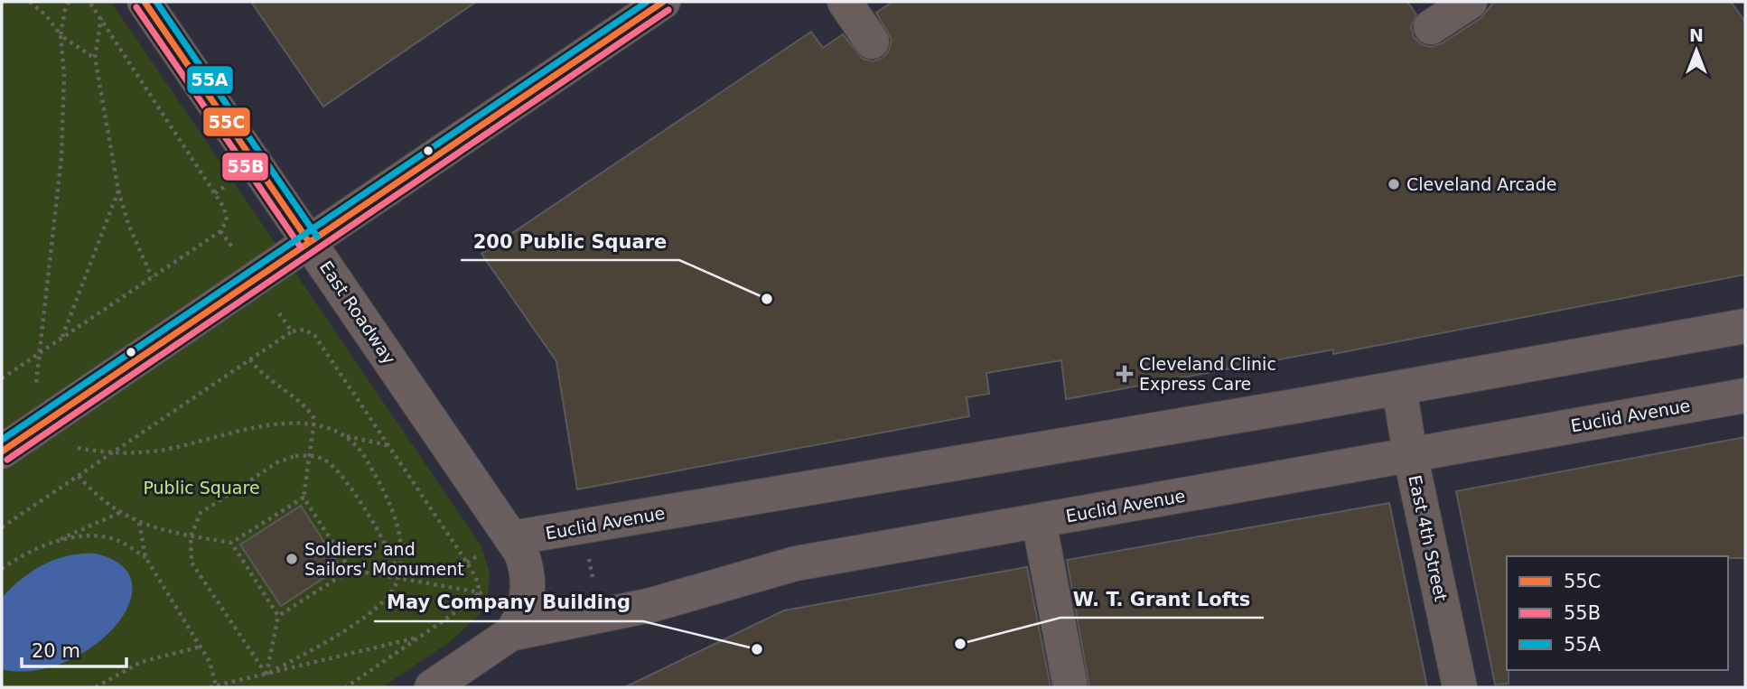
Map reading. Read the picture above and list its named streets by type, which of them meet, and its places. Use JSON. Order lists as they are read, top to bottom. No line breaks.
{"streets":{"main road":["East Roadway","Euclid Avenue"],"street":["East 4th Street"]},"crossings":[["East Roadway","Euclid Avenue"],["Euclid Avenue","East 4th Street"]],"parks":["Public Square"],"places":{"other":["Cleveland Arcade","200 Public Square","Soldiers' and Sailors' Monument","W. T. Grant Lofts","May Company Building"],"health":["Cleveland Clinic Express Care"]},"lines":["transit line 55C","transit line 55A","transit line 55B"],"legend":["55C","55B","55A"],"scale_bar":"20 m","north":"top"}
